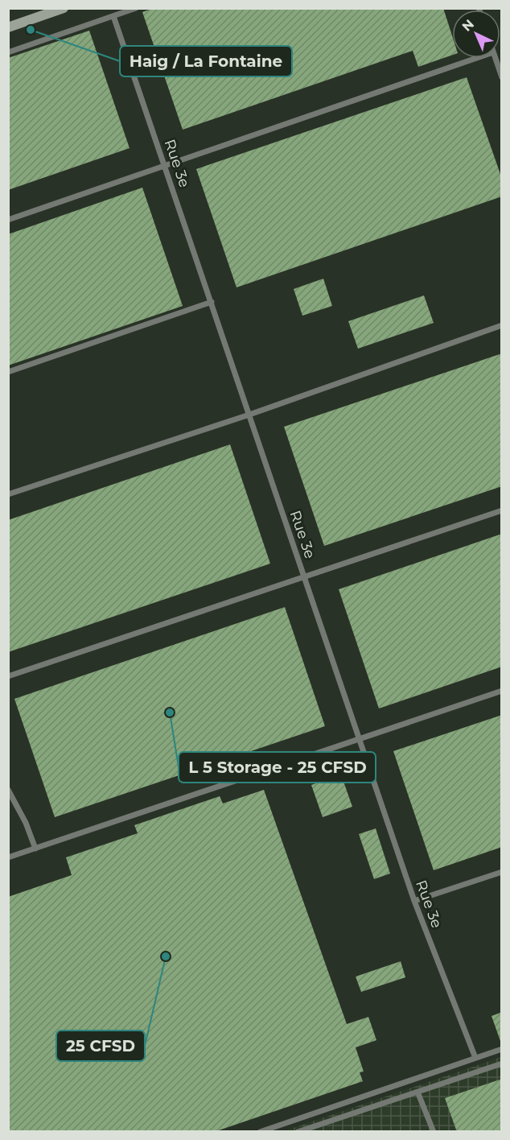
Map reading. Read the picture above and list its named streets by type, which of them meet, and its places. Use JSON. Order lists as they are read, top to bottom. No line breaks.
{"streets":{"lane":["Rue 3e"]},"places":["Haig / La Fontaine","L 5 Storage - 25 CFSD","25 CFSD"],"north":"top left"}
